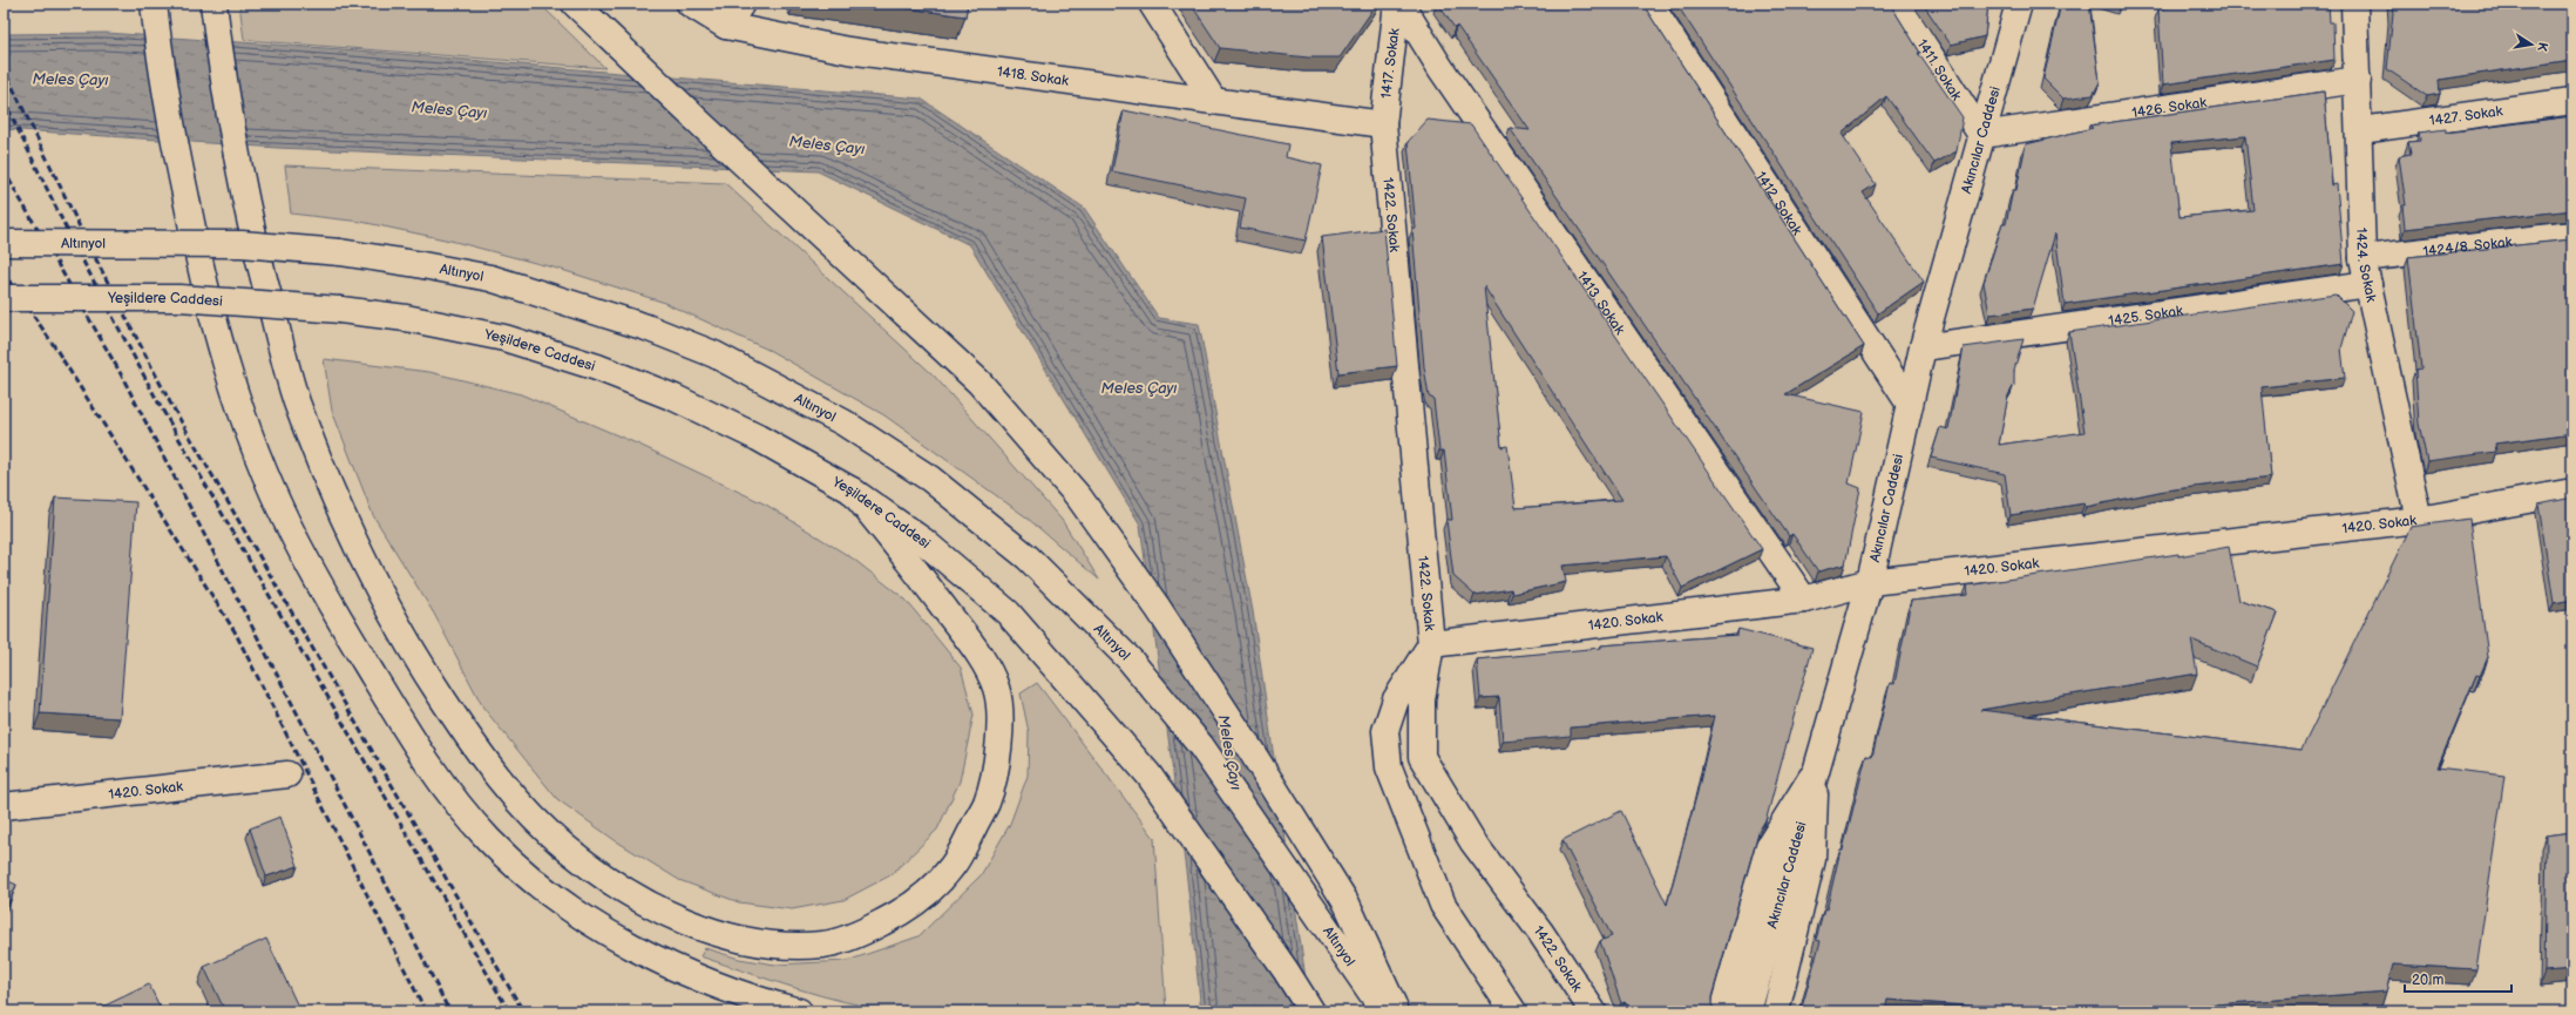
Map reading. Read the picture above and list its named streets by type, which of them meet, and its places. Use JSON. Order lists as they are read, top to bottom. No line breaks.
{"streets":{"main road":["1417. Sokak","1411. Sokak","1418. Sokak","1426. Sokak","1427. Sokak","Akıncılar Caddesi","1412. Sokak","1422. Sokak","Altınyol","1424/8. Sokak","1424. Sokak","Yeşildere Caddesi","1413. Sokak","1425. Sokak","1420. Sokak"]},"crossings":[["1417. Sokak","1418. Sokak"],["1417. Sokak","1422. Sokak"],["1417. Sokak","1413. Sokak"],["1411. Sokak","1426. Sokak"],["1411. Sokak","Akıncılar Caddesi"],["1418. Sokak","1422. Sokak"],["1426. Sokak","Akıncılar Caddesi"],["1426. Sokak","1424. Sokak"],["1427. Sokak","1424. Sokak"],["Akıncılar Caddesi","1412. Sokak"],["Akıncılar Caddesi","1425. Sokak"],["Akıncılar Caddesi","1420. Sokak"],["1422. Sokak","1420. Sokak"],["1424/8. Sokak","1424. Sokak"],["1424. Sokak","1425. Sokak"],["1424. Sokak","1420. Sokak"],["1413. Sokak","1420. Sokak"]],"water":["Meles Çayı"],"scale_bar":"20 m","north":"right"}
